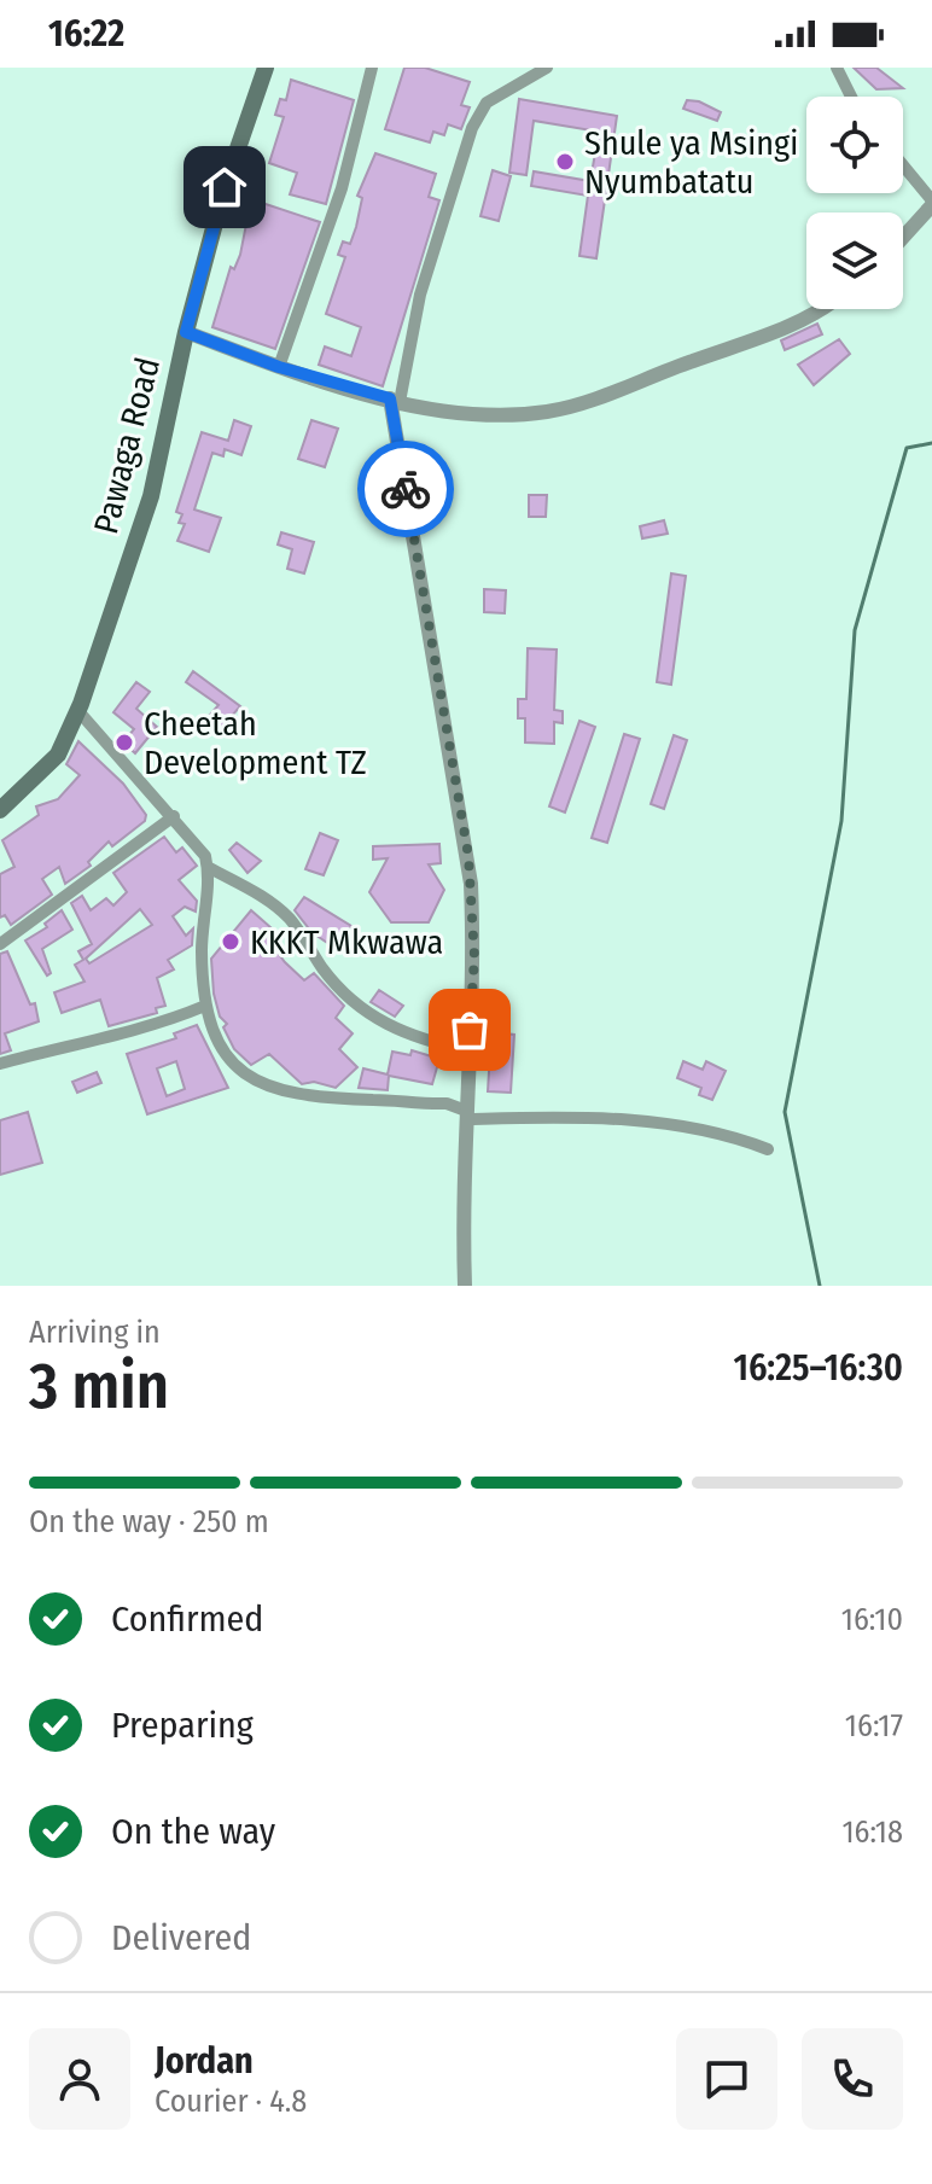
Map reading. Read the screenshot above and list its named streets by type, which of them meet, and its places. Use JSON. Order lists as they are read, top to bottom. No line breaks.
{"streets":{"main road":["Pawaga Road"]},"places":["Shule ya Msingi Nyumbatatu","Cheetah Development TZ","KKKT Mkwawa"],"page":{"status":"16:22","heading":["3 min","Arriving in","16:25–16:30"],"panel":["Jordan","Courier · 4.8"],"bar":"On the way · 250 m","list":[["Confirmed","16:10"],["Preparing","16:17"],["On the way","16:18"],"Delivered"]}}
